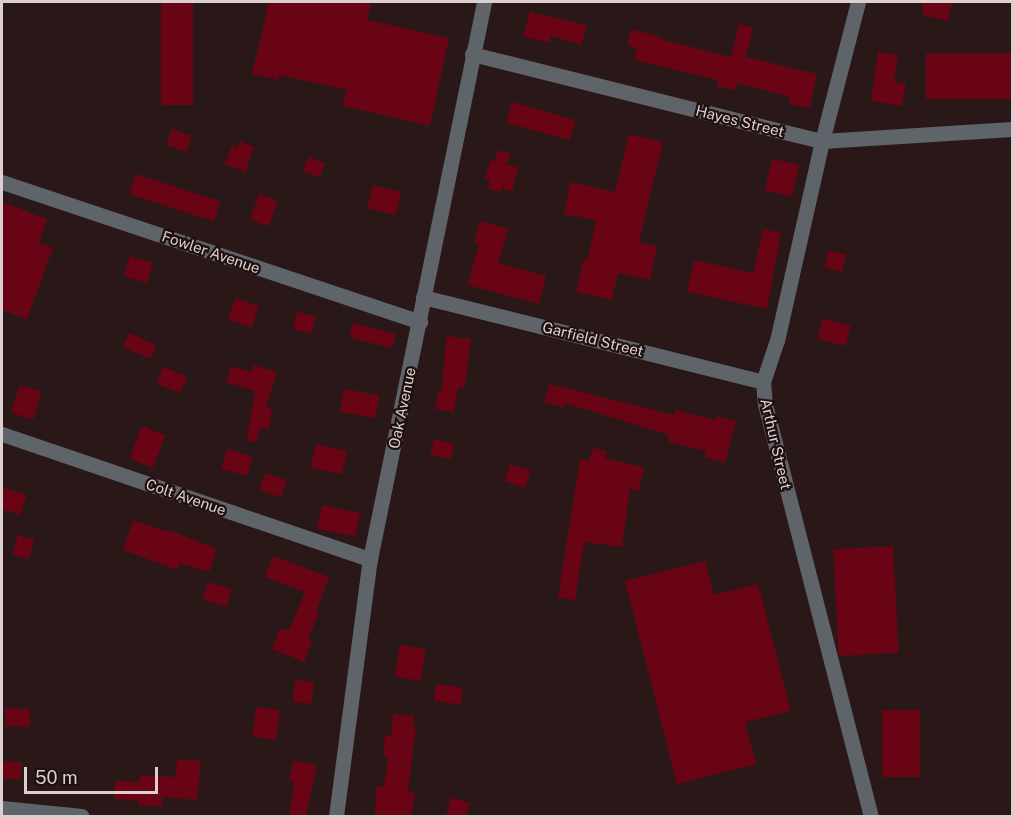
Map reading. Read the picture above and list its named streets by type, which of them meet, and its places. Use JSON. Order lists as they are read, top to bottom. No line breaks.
{"streets":{"street":["Hayes Street","Fowler Avenue","Garfield Street","Oak Avenue","Arthur Street","Colt Avenue"]},"crossings":[["Hayes Street","Oak Avenue"],["Hayes Street","Arthur Street"],["Fowler Avenue","Oak Avenue"],["Garfield Street","Oak Avenue"],["Garfield Street","Arthur Street"],["Oak Avenue","Colt Avenue"]],"scale_bar":"50 m"}
